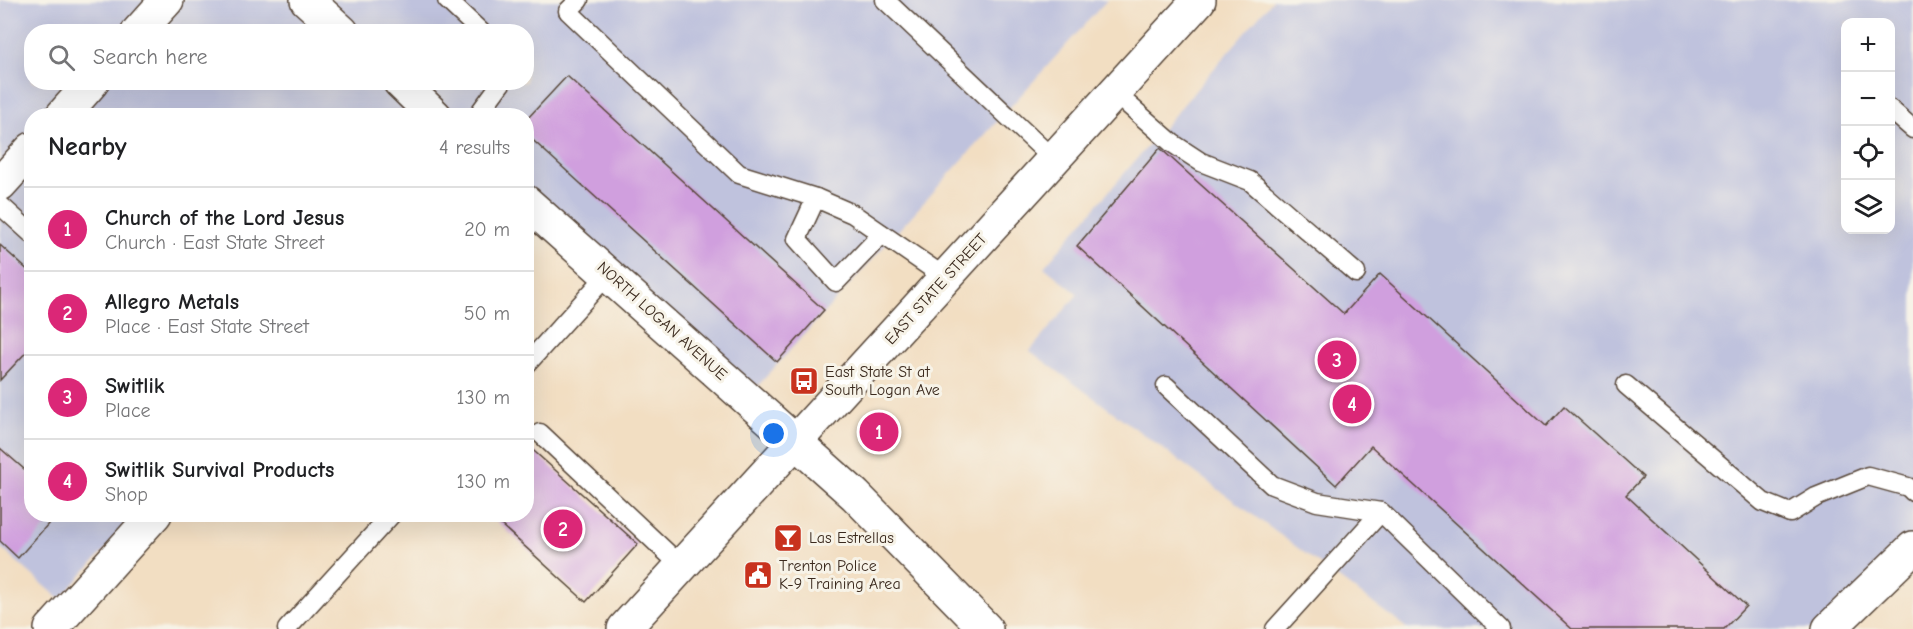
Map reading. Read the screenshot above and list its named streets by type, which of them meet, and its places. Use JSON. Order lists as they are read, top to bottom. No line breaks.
{"streets":{"street":["EAST STATE STREET","NORTH LOGAN AVENUE"]},"crossings":[["EAST STATE STREET","NORTH LOGAN AVENUE"]],"places":{"bus stop":["East State St at South Logan Ave"],"bar":["Las Estrellas"],"public building":["Trenton Police K-9 Training Area"]},"page":{"map_buttons":["+","−"],"search":"Search here","heading":["Nearby","4 results"],"list":[{"mark":"1","name":"Church of the Lord Jesus","note":"Church · East State Street","value":"20 m"},{"mark":"2","name":"Allegro Metals","note":"Place · East State Street","value":"50 m"},{"mark":"3","name":"Switlik","note":"Place","value":"130 m"},{"mark":"4","name":"Switlik Survival Products","note":"Shop","value":"130 m"}],"pins":["3","4","1","2"]}}
